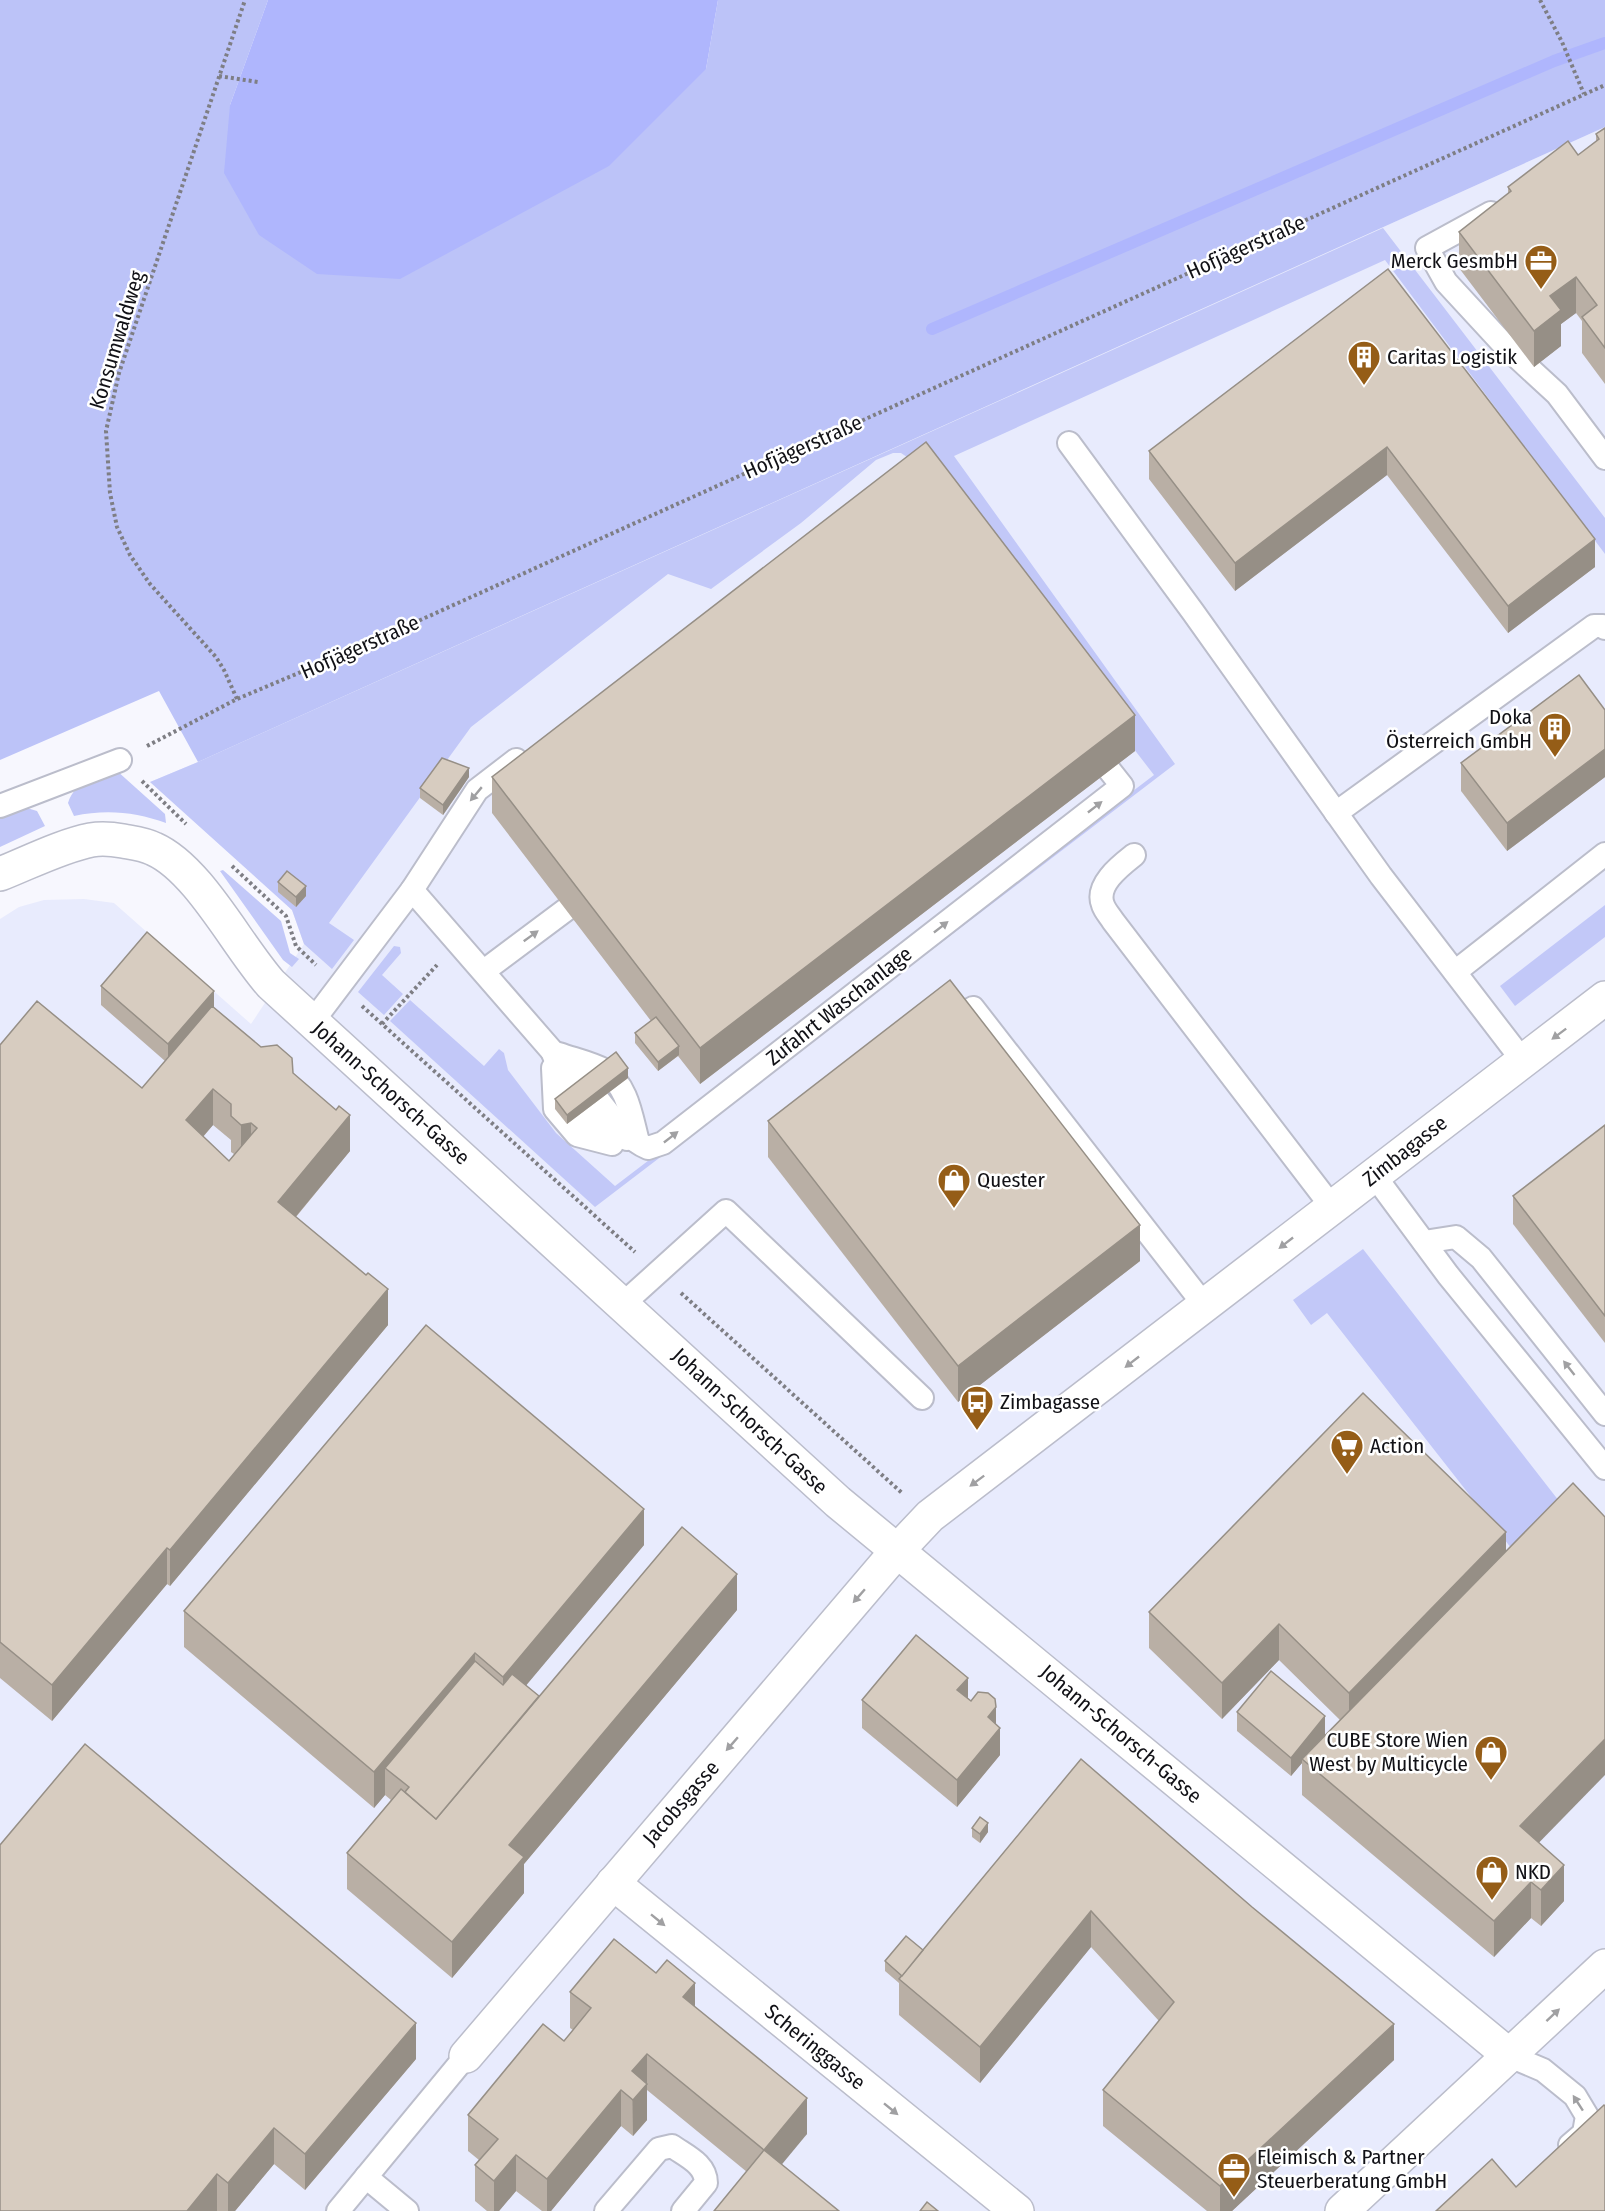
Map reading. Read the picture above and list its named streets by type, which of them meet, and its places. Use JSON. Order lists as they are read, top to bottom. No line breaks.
{"streets":{"street":["Johann-Schorsch-Gasse","Zimbagasse","Jacobsgasse","Scheringgasse"],"lane":["Zufahrt Waschanlage"],"path":["Hofjägerstraße","Konsumwaldweg"]},"crossings":[["Hofjägerstraße","Konsumwaldweg"],["Johann-Schorsch-Gasse","Zimbagasse"],["Johann-Schorsch-Gasse","Jacobsgasse"],["Zimbagasse","Jacobsgasse"],["Jacobsgasse","Scheringgasse"]],"one_way":["Zufahrt Waschanlage","Zimbagasse","Jacobsgasse","Scheringgasse"],"places":{"office":["Merck GesmbH","Fleimisch & Partner Steuerberatung GmbH"],"building":["Caritas Logistik","Doka Österreich GmbH"],"shop":["Quester","CUBE Store Wien West by Multicycle","NKD"],"bus stop":["Zimbagasse"],"supermarket":["Action"]}}
